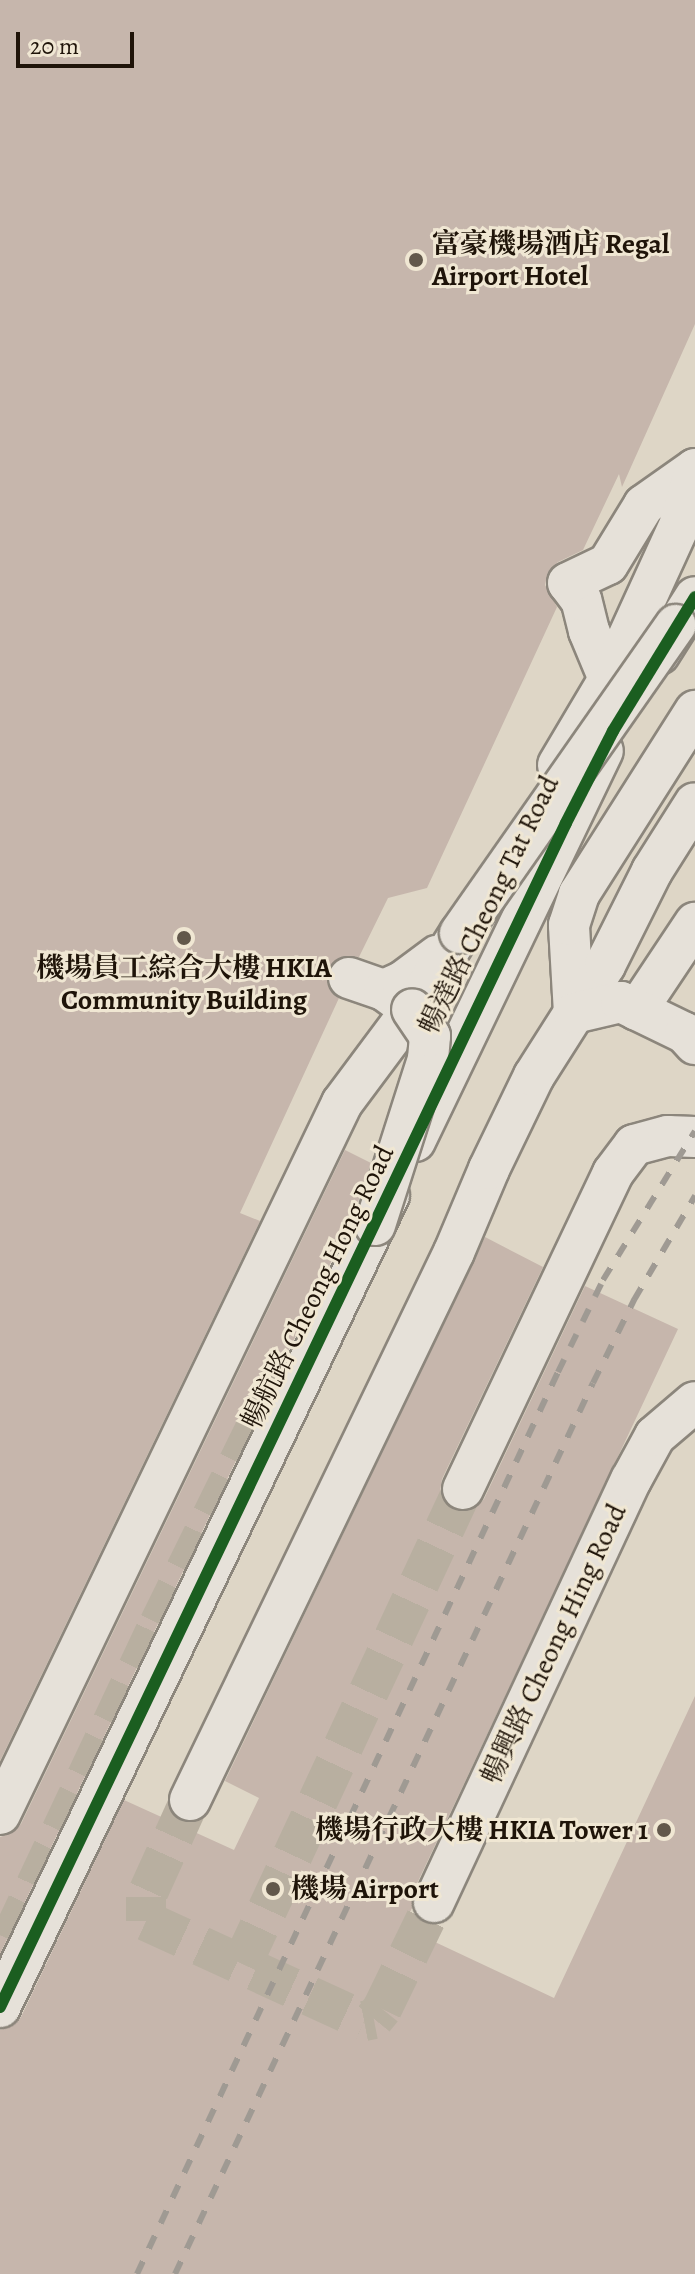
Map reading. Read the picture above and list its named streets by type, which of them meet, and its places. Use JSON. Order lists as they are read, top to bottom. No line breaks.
{"streets":{"street":["暢達路 Cheong Tat Road","暢航路 Cheong Hong Road","暢興路 Cheong Hing Road"]},"places":["富豪機場酒店 Regal Airport Hotel","機場員工綜合大樓 HKIA Community Building","機場行政大樓 HKIA Tower 1","機場 Airport"],"scale_bar":"20 m"}
